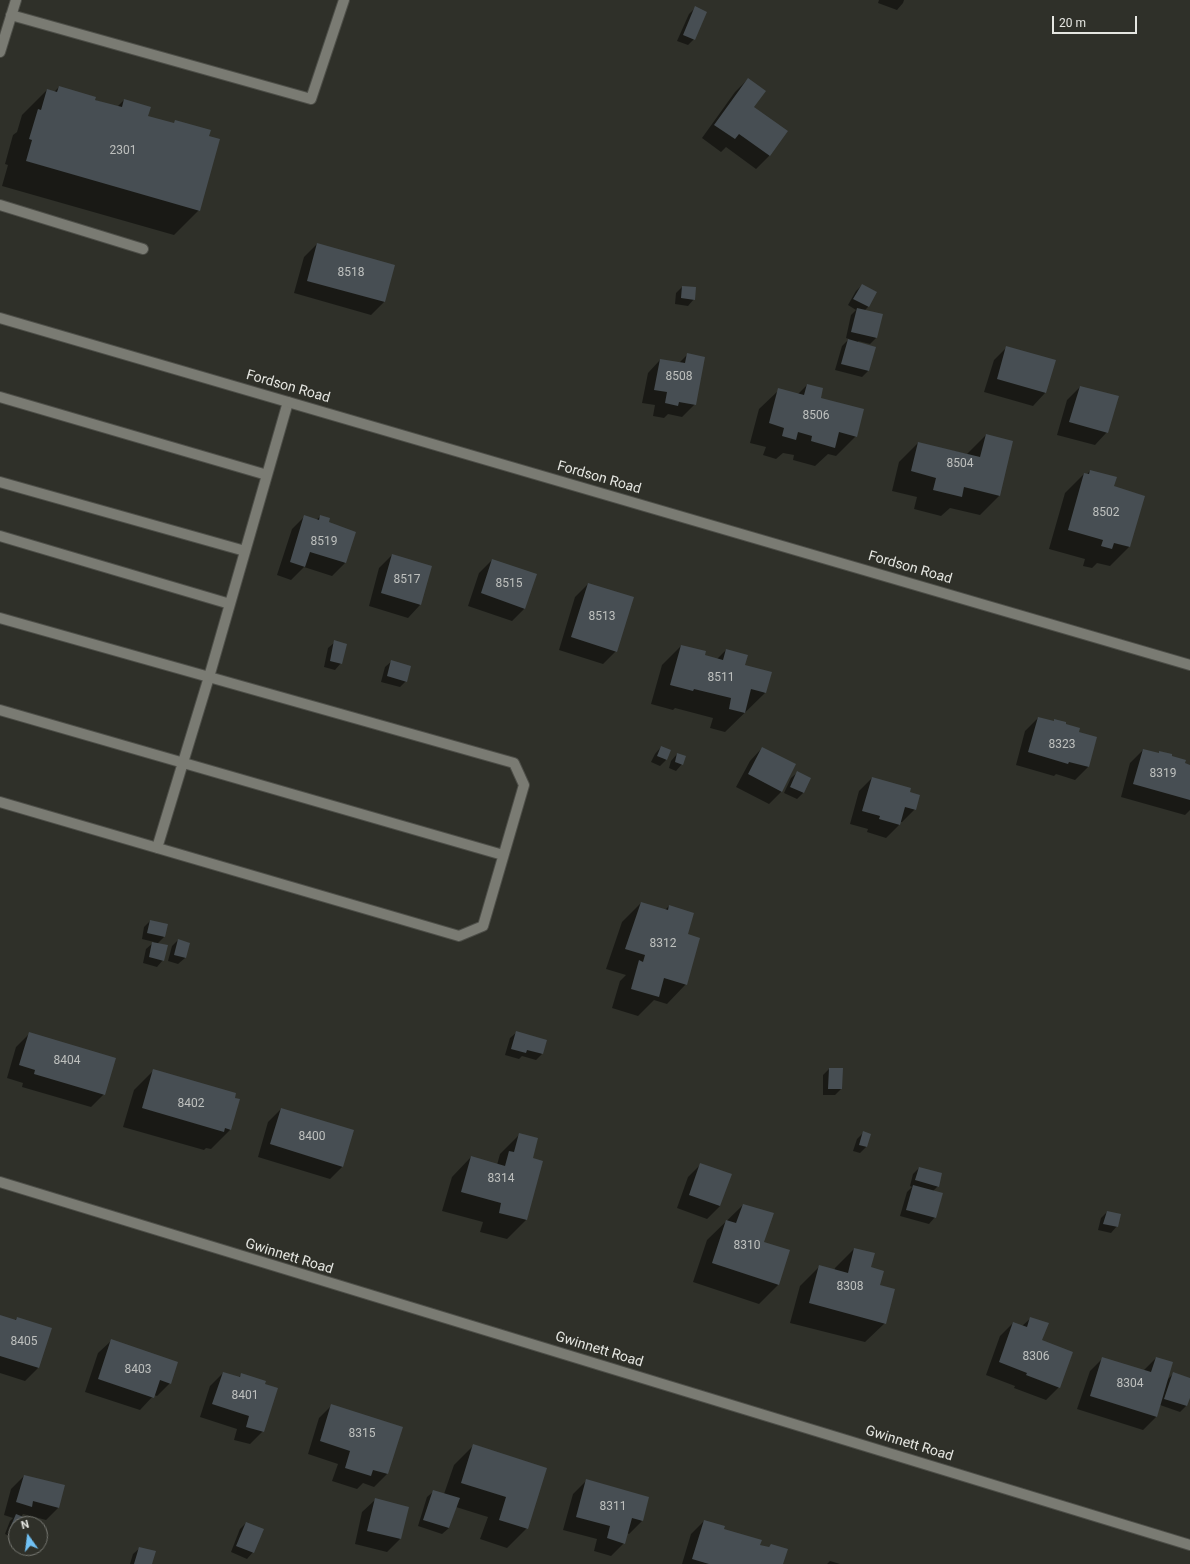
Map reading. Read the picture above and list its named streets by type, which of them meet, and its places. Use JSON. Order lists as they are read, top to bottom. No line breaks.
{"streets":{"street":["Fordson Road","Gwinnett Road"]},"house_numbers":["2301","8518","8508","8506","8504","8502","8519","8517","8515","8513","8511","8323","8319","8312","8404","8402","8400","8314","8310","8308","8405","8306","8403","8304","8401","8315","8311"],"scale_bar":"20 m","north":"top"}
